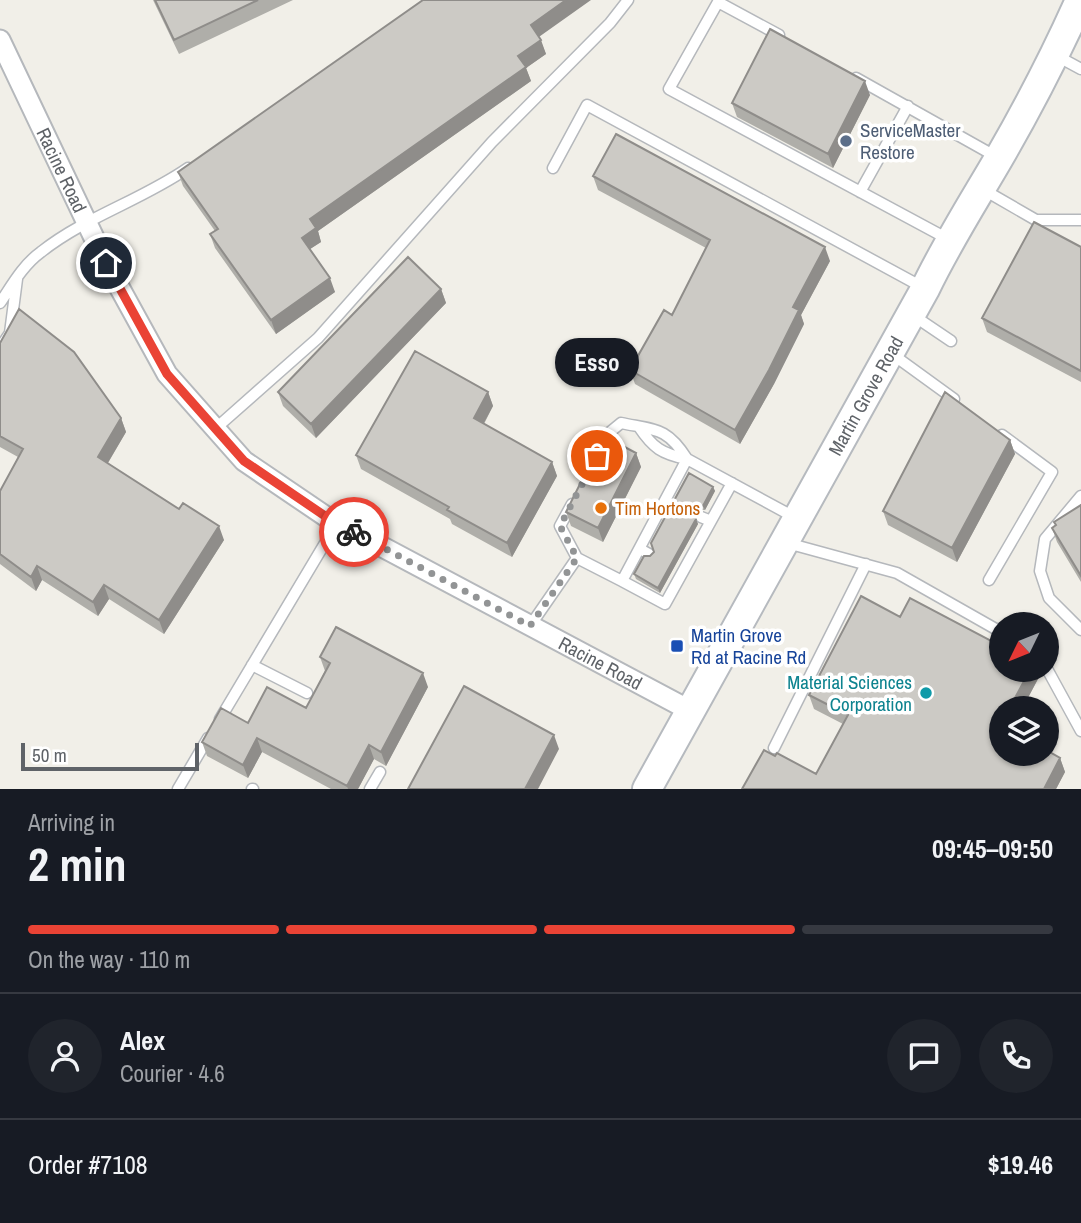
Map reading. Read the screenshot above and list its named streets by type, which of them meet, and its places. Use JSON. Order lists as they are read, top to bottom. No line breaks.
{"streets":{"main road":["Martin Grove Road"],"street":["Racine Road"]},"crossings":[["Racine Road","Martin Grove Road"]],"places":{"other":["ServiceMaster Restore","Esso","Tim Hortons","Material Sciences Corporation"],"transit":["Martin Grove Rd at Racine Rd"]},"scale_bar":"50 m","north":"bottom left","page":{"bubble":"Esso","scale":"50 m","heading":["2 min","Arriving in","09:45–09:50"],"panel":["Alex","Courier · 4.6","Order #7108","$19.46"],"bar":"On the way · 110 m"}}
